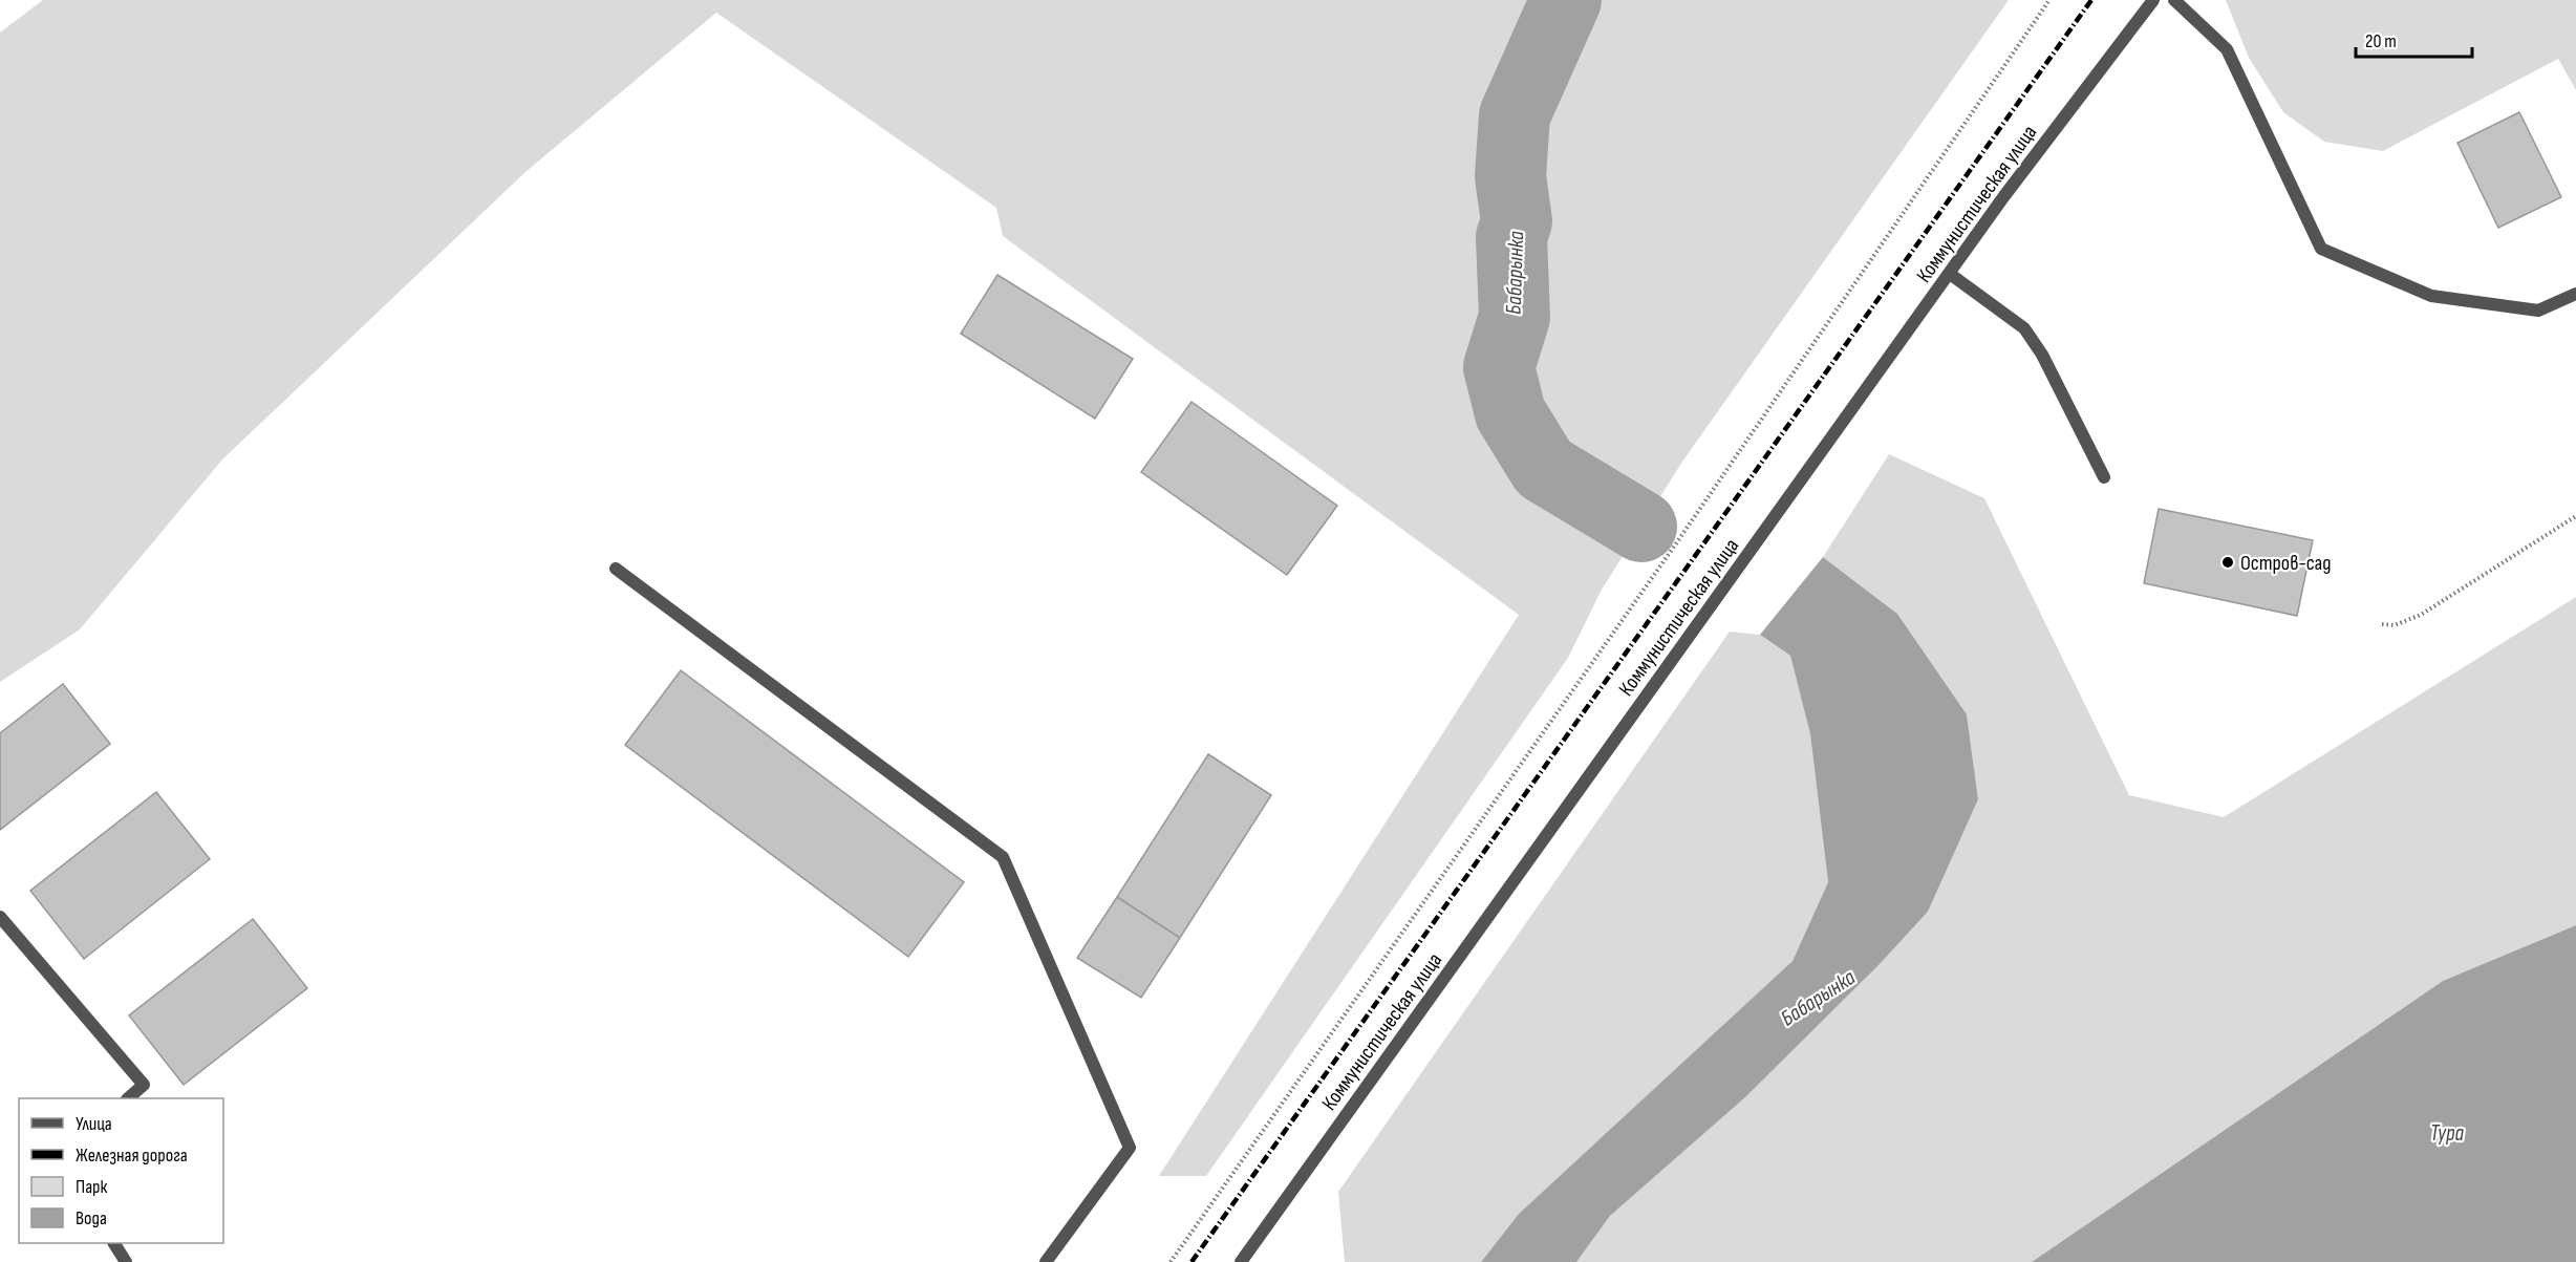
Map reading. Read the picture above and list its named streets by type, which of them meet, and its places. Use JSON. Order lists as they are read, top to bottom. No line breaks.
{"streets":{"street":["Коммунистическая улица"]},"water":["Бабарынка","Тура"],"places":["Остров-сад"],"legend":["Улица","Железная дорога","Парк","Вода"],"scale_bar":"20 m"}
